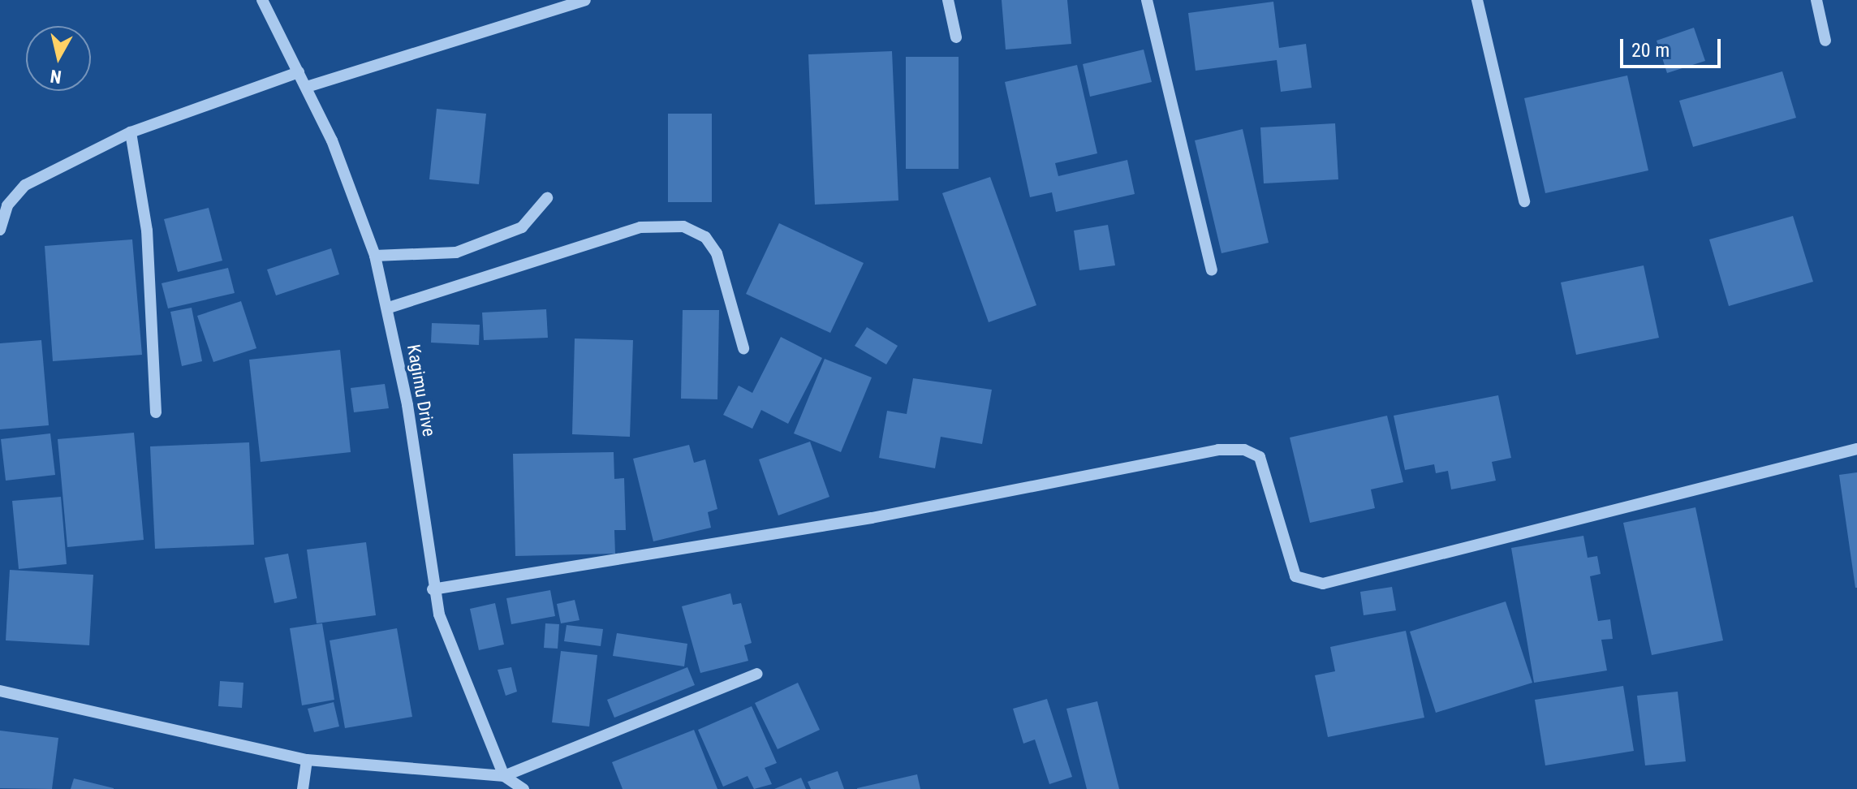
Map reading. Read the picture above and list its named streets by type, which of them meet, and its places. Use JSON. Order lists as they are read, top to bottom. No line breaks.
{"streets":{"street":["Kagimu Drive"]},"scale_bar":"20 m","north":"bottom"}
